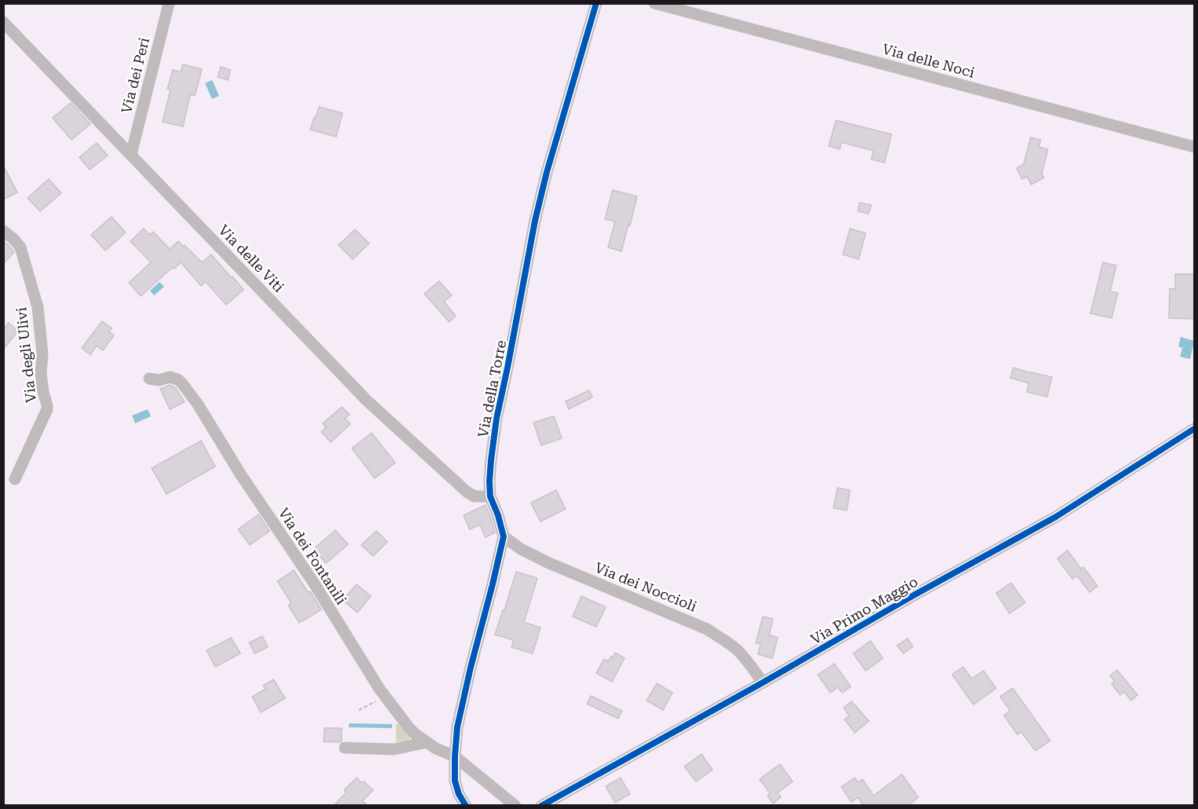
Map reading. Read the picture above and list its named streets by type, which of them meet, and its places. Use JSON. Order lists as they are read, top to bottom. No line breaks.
{"streets":{"street":["Via delle Noci","Via dei Peri","Via delle Viti","Via degli Ulivi","Via della Torre","Via dei Fontanili","Via dei Noccioli","Via Primo Maggio"]},"crossings":[["Via dei Peri","Via delle Viti"],["Via delle Viti","Via della Torre"],["Via della Torre","Via dei Fontanili"],["Via della Torre","Via dei Noccioli"],["Via dei Noccioli","Via Primo Maggio"]]}
